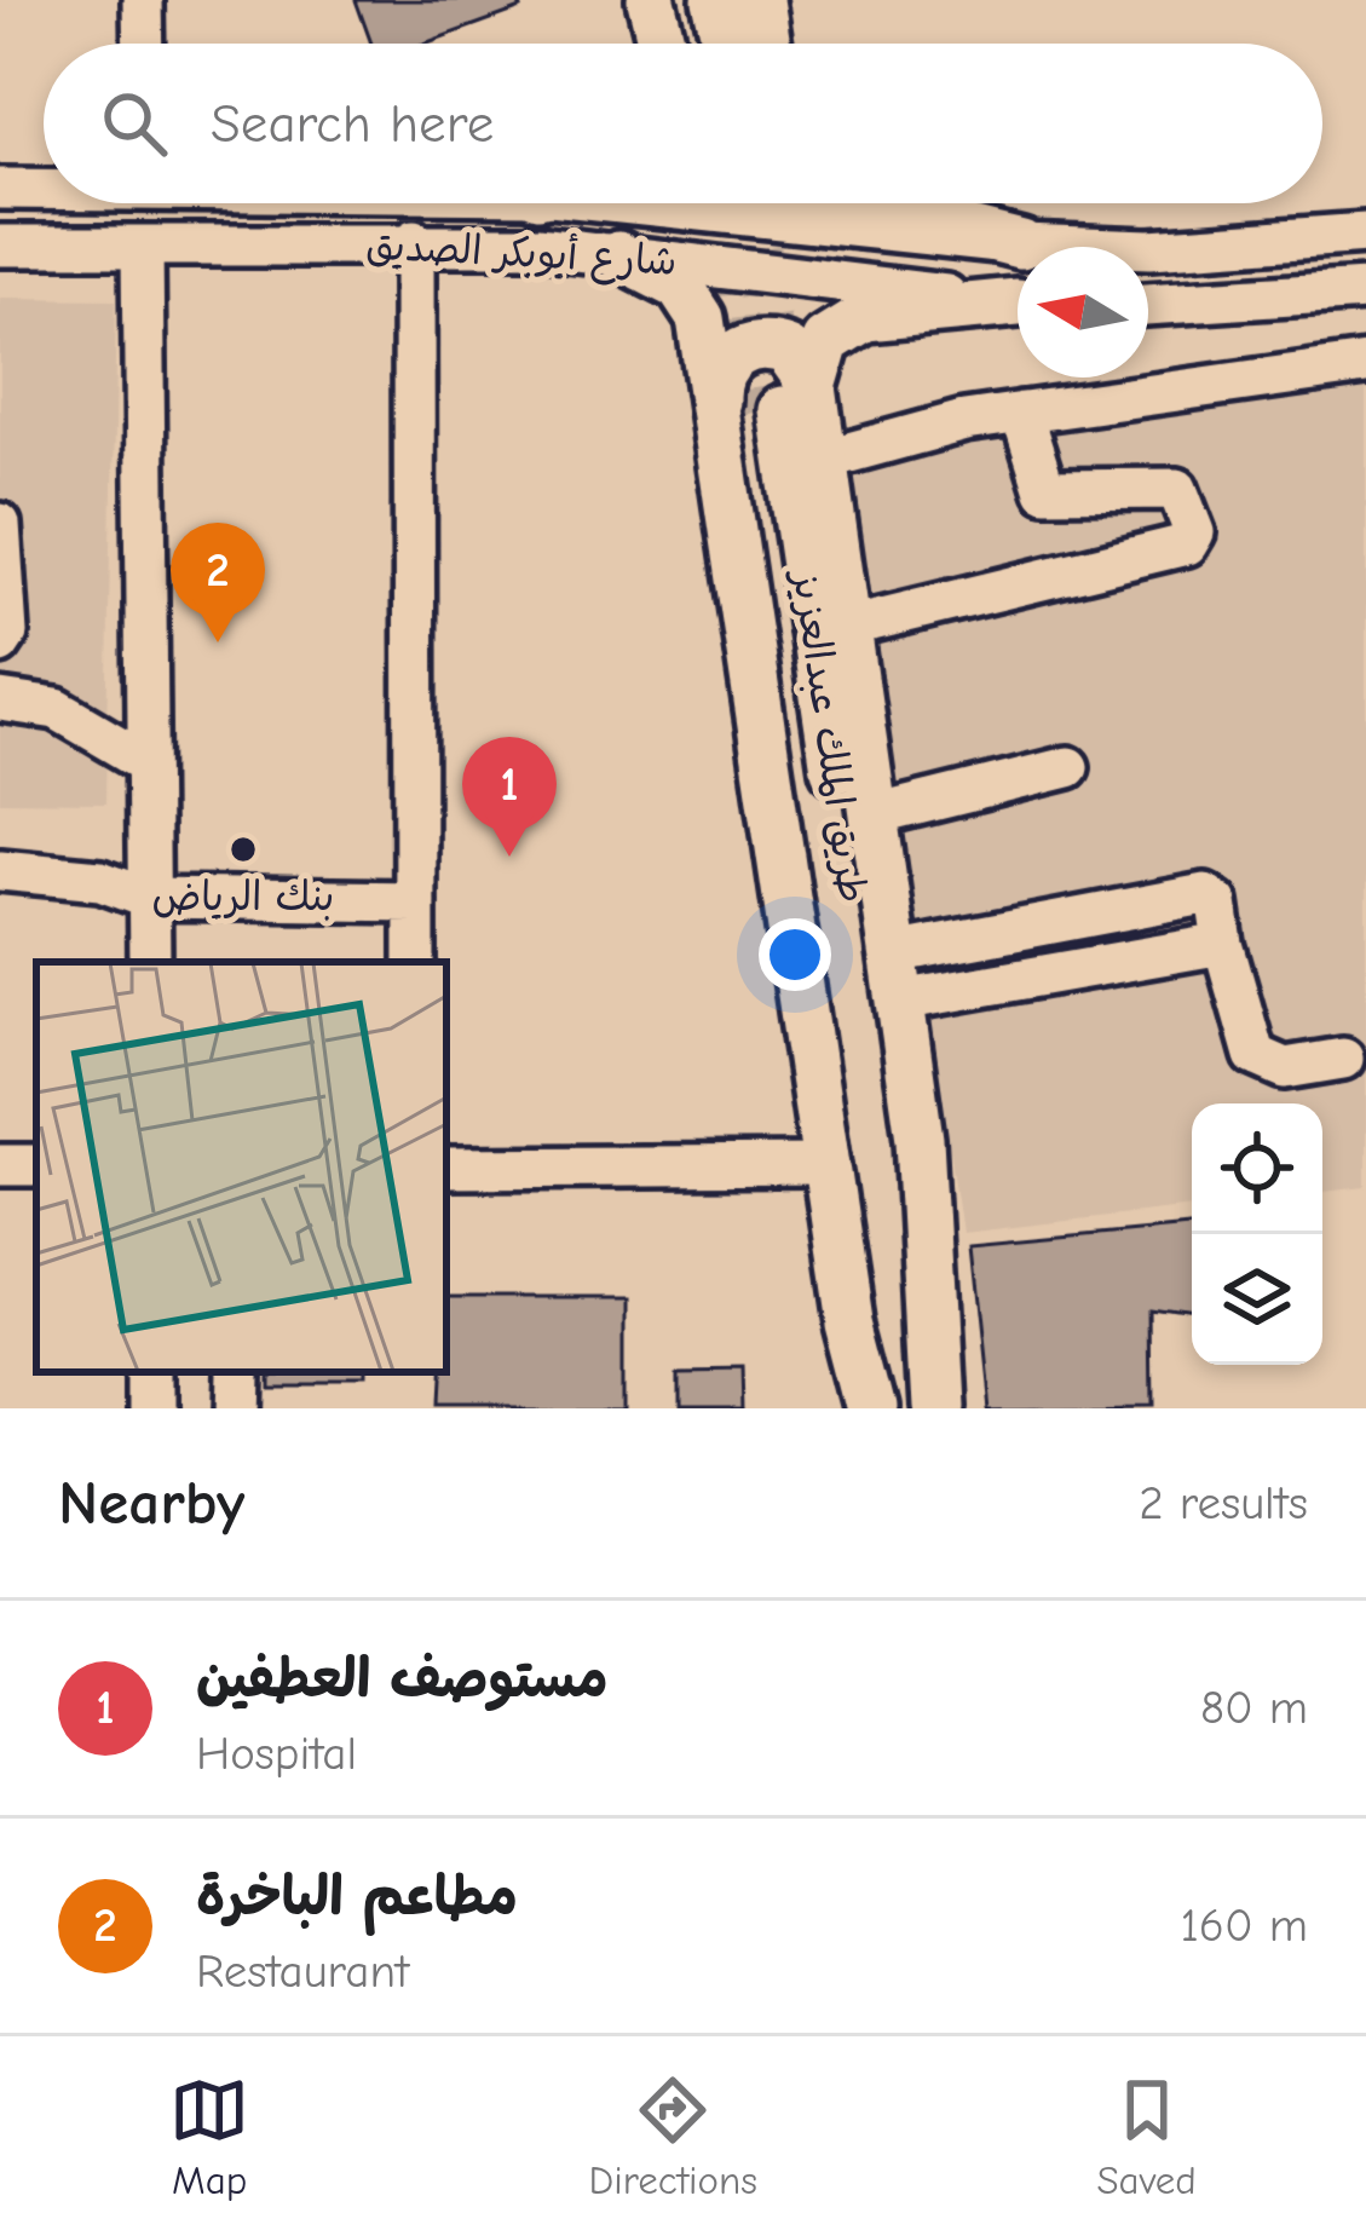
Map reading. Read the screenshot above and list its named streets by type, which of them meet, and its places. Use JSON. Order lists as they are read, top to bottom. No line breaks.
{"streets":{"main road":["طريق الملك عبدالعزيز"],"street":["شارع أبوبكر الصديق"]},"places":["بنك الرياض"],"north":"left","page":{"search":"Search here","pins":["2","1"],"heading":["Nearby","2 results"],"list":[{"mark":"1","name":"مستوصف العطفين","note":"Hospital","value":"80 m"},{"mark":"2","name":"مطاعم الباخرة","note":"Restaurant","value":"160 m"}],"nav":["Map","Directions","Saved"]}}
